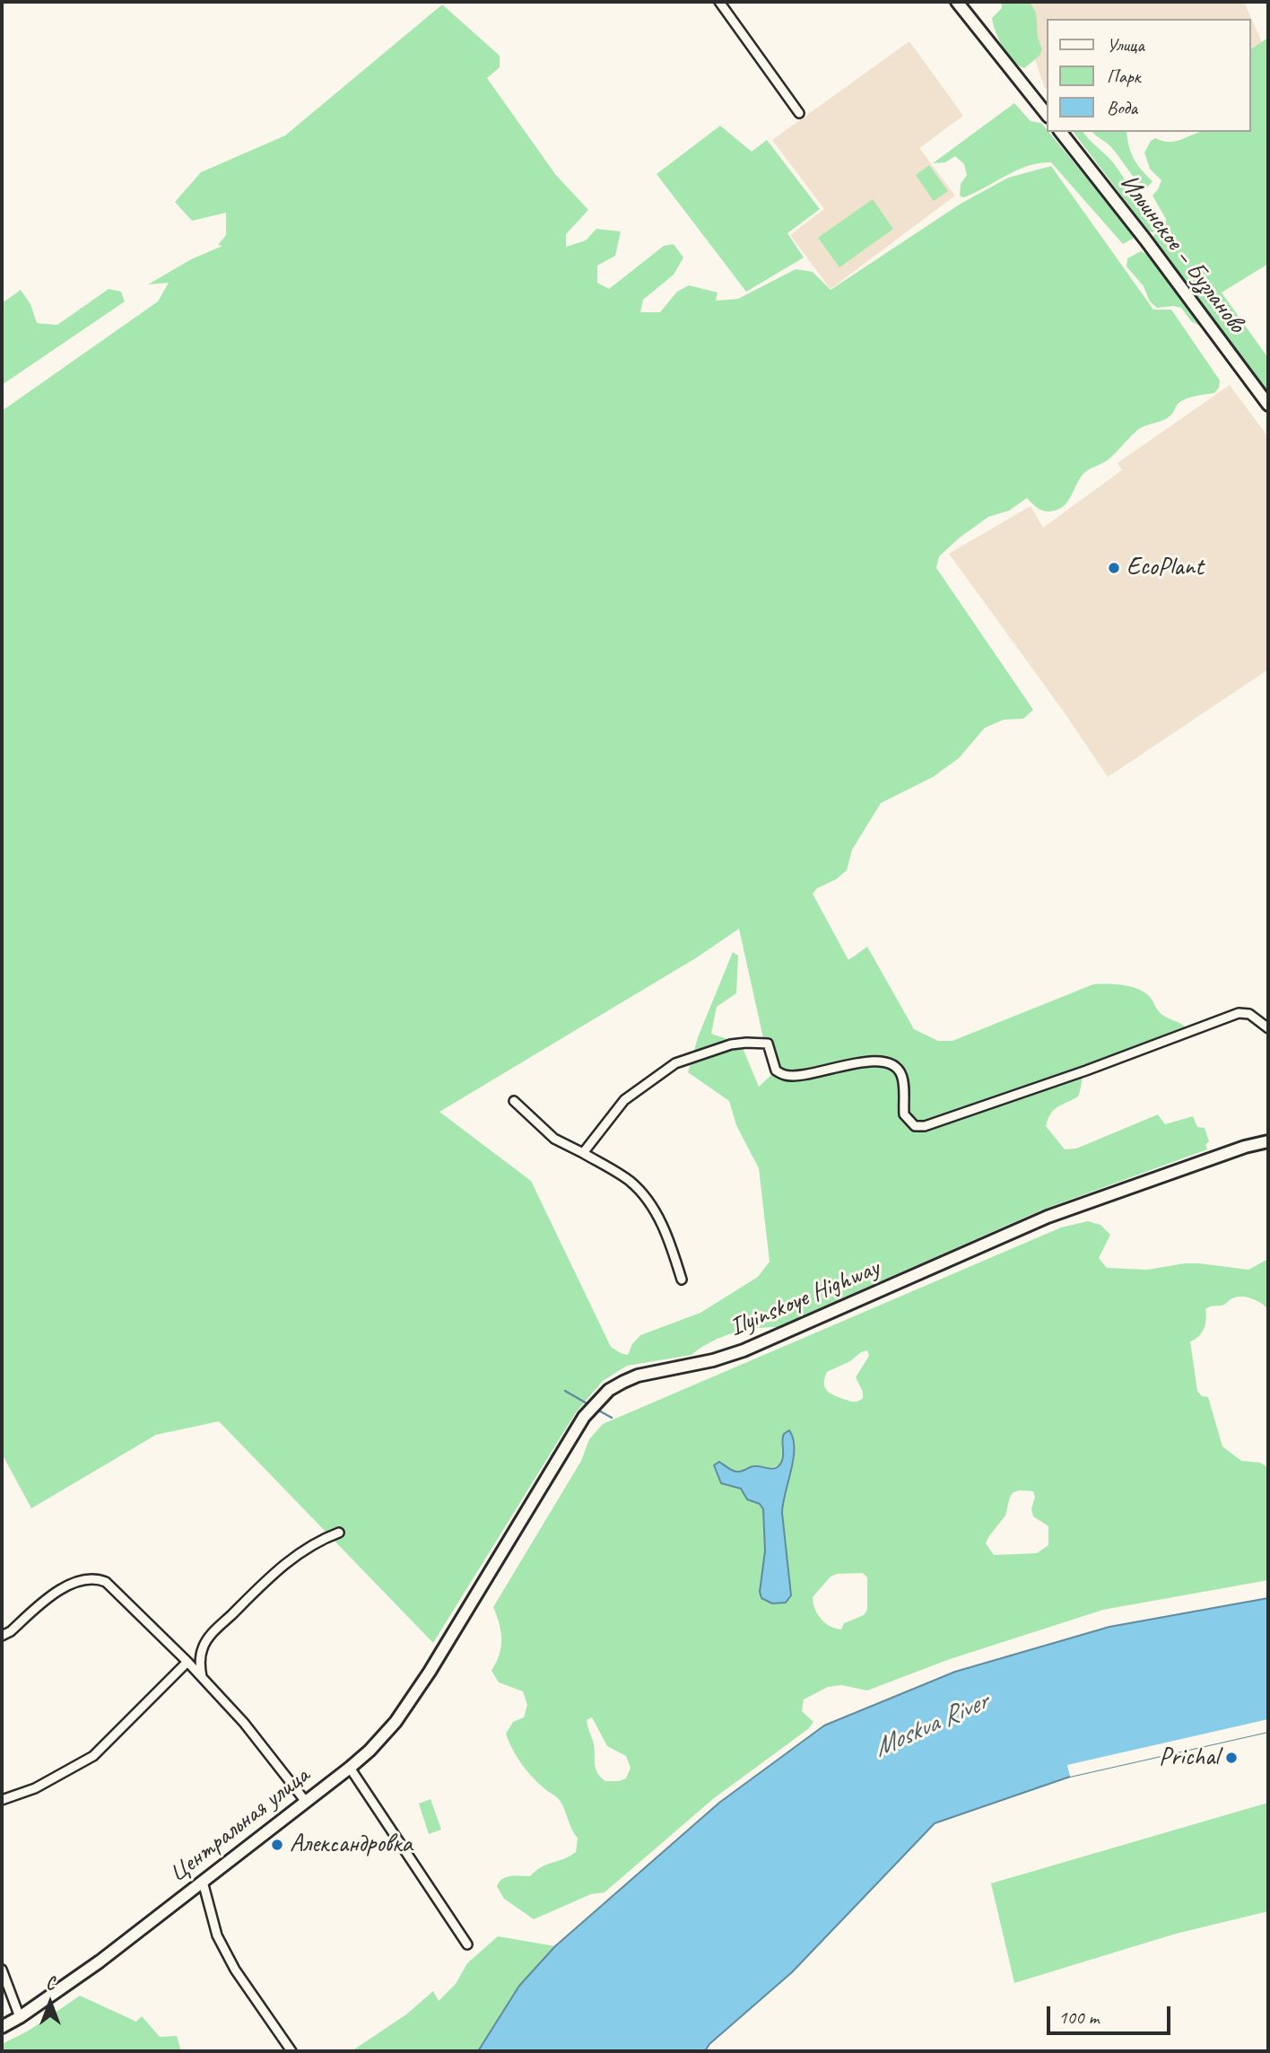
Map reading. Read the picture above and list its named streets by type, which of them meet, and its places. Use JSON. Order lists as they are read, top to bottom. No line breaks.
{"streets":{"main road":["Ильинское – Бузланово","Ilyinskoye Highway","Центральная улица"]},"crossings":[["Ilyinskoye Highway","Центральная улица"]],"water":["Moskva River"],"places":["EcoPlant","Prichal","Александровка"],"legend":["Улица","Парк","Вода"],"scale_bar":"100 m","north":"top"}
